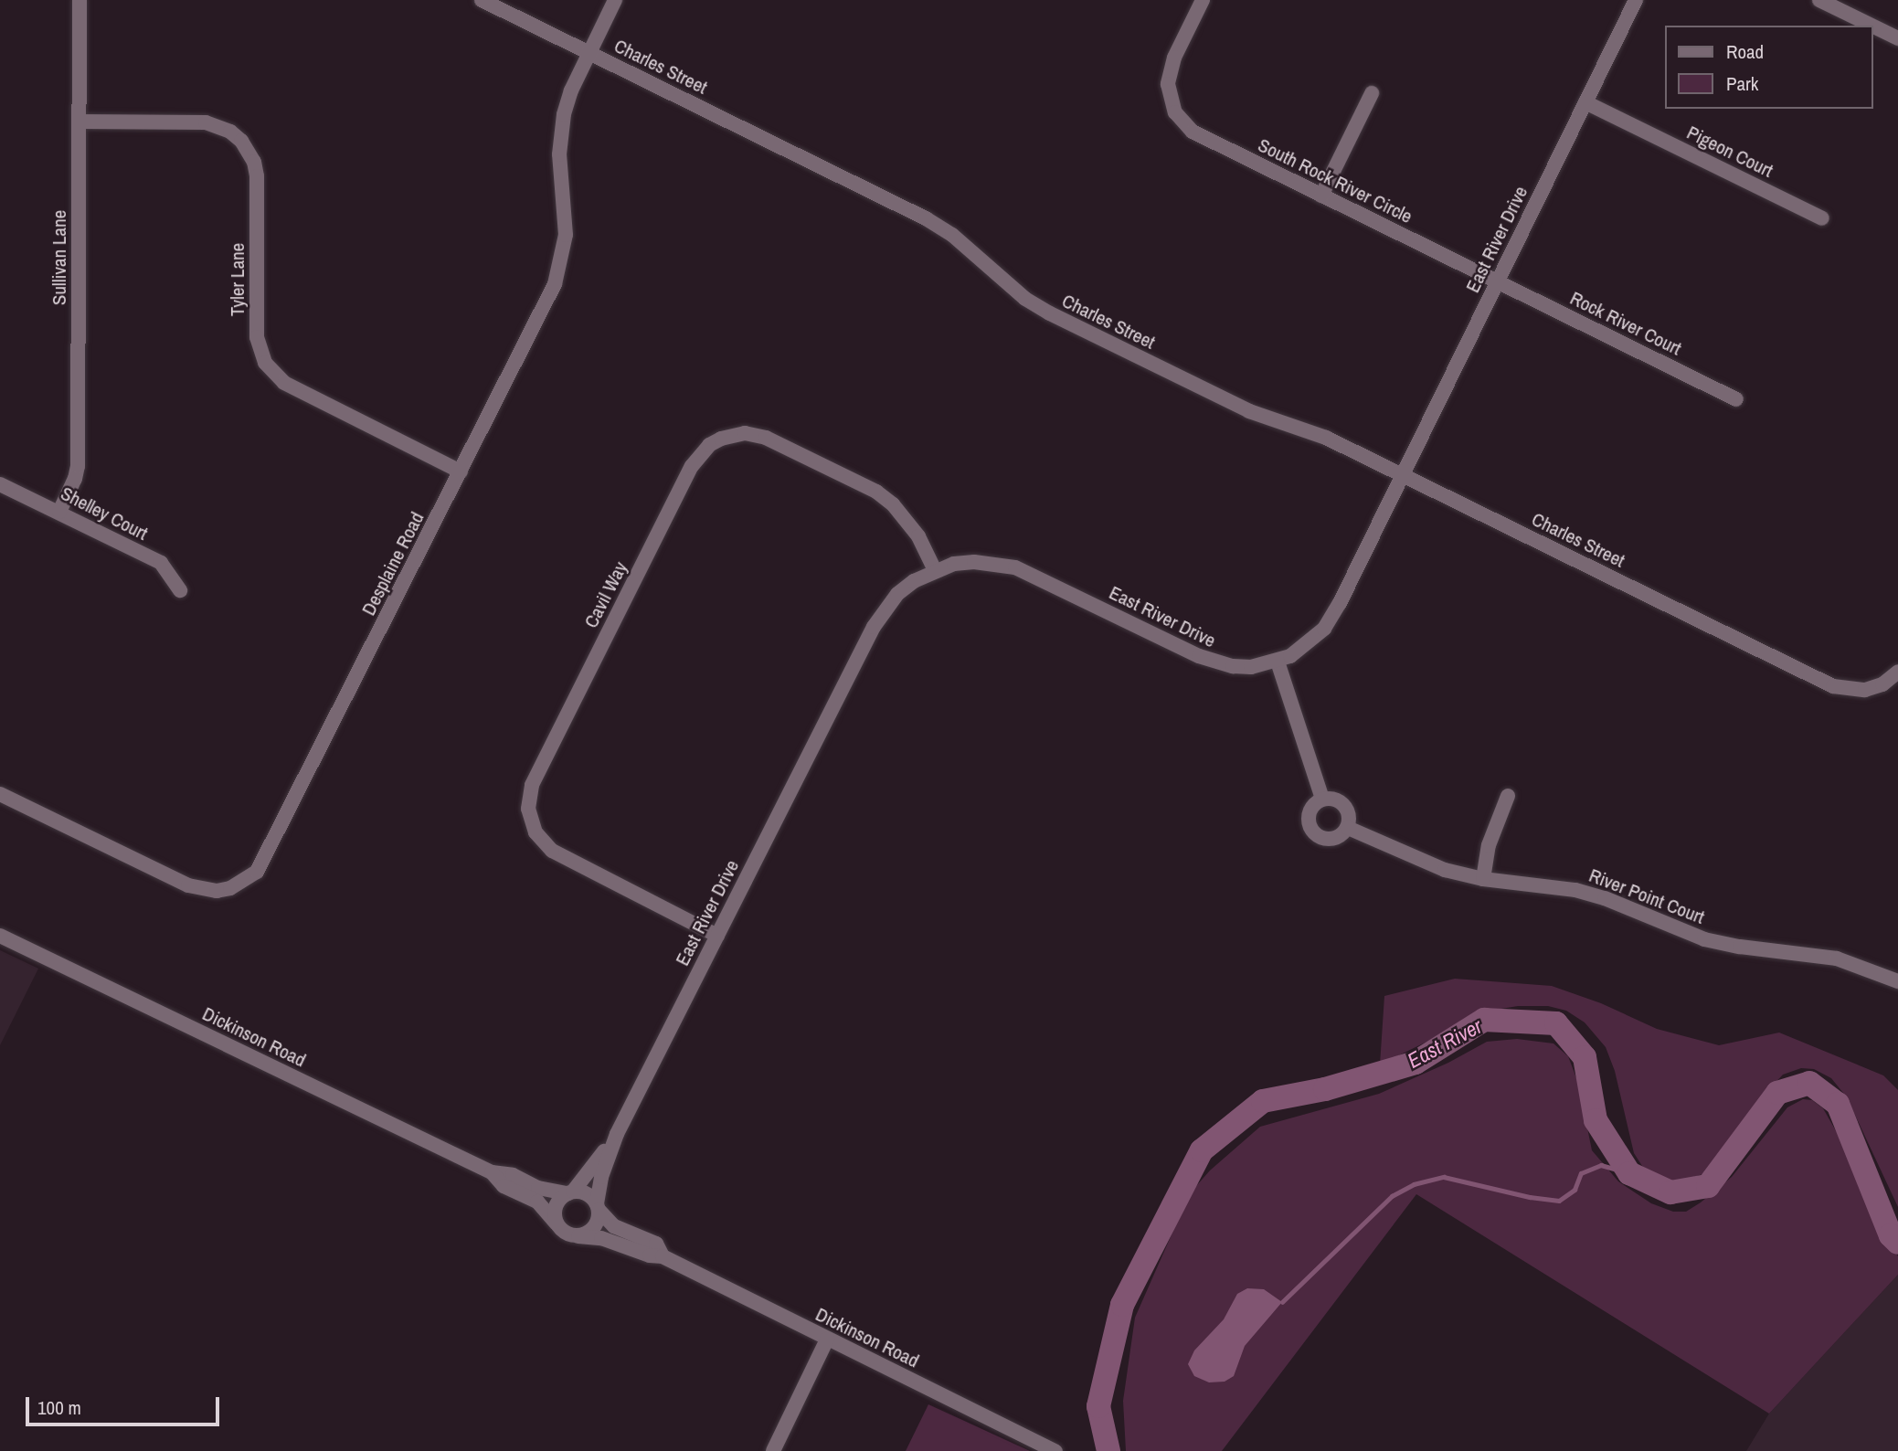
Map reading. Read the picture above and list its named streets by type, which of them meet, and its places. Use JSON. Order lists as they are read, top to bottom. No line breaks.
{"streets":{"street":["Charles Street","Pigeon Court","South Rock River Circle","East River Drive","Sullivan Lane","Tyler Lane","Rock River Court","Shelley Court","Desplaine Road","Cavil Way","River Point Court","Dickinson Road"]},"crossings":[["Charles Street","East River Drive"],["Charles Street","Desplaine Road"],["Pigeon Court","East River Drive"],["South Rock River Circle","East River Drive"],["South Rock River Circle","Rock River Court"],["East River Drive","Rock River Court"],["East River Drive","Cavil Way"],["East River Drive","Dickinson Road"],["Sullivan Lane","Tyler Lane"],["Sullivan Lane","Shelley Court"],["Tyler Lane","Desplaine Road"]],"water":["East River"],"legend":["Road","Park"],"scale_bar":"100 m"}
